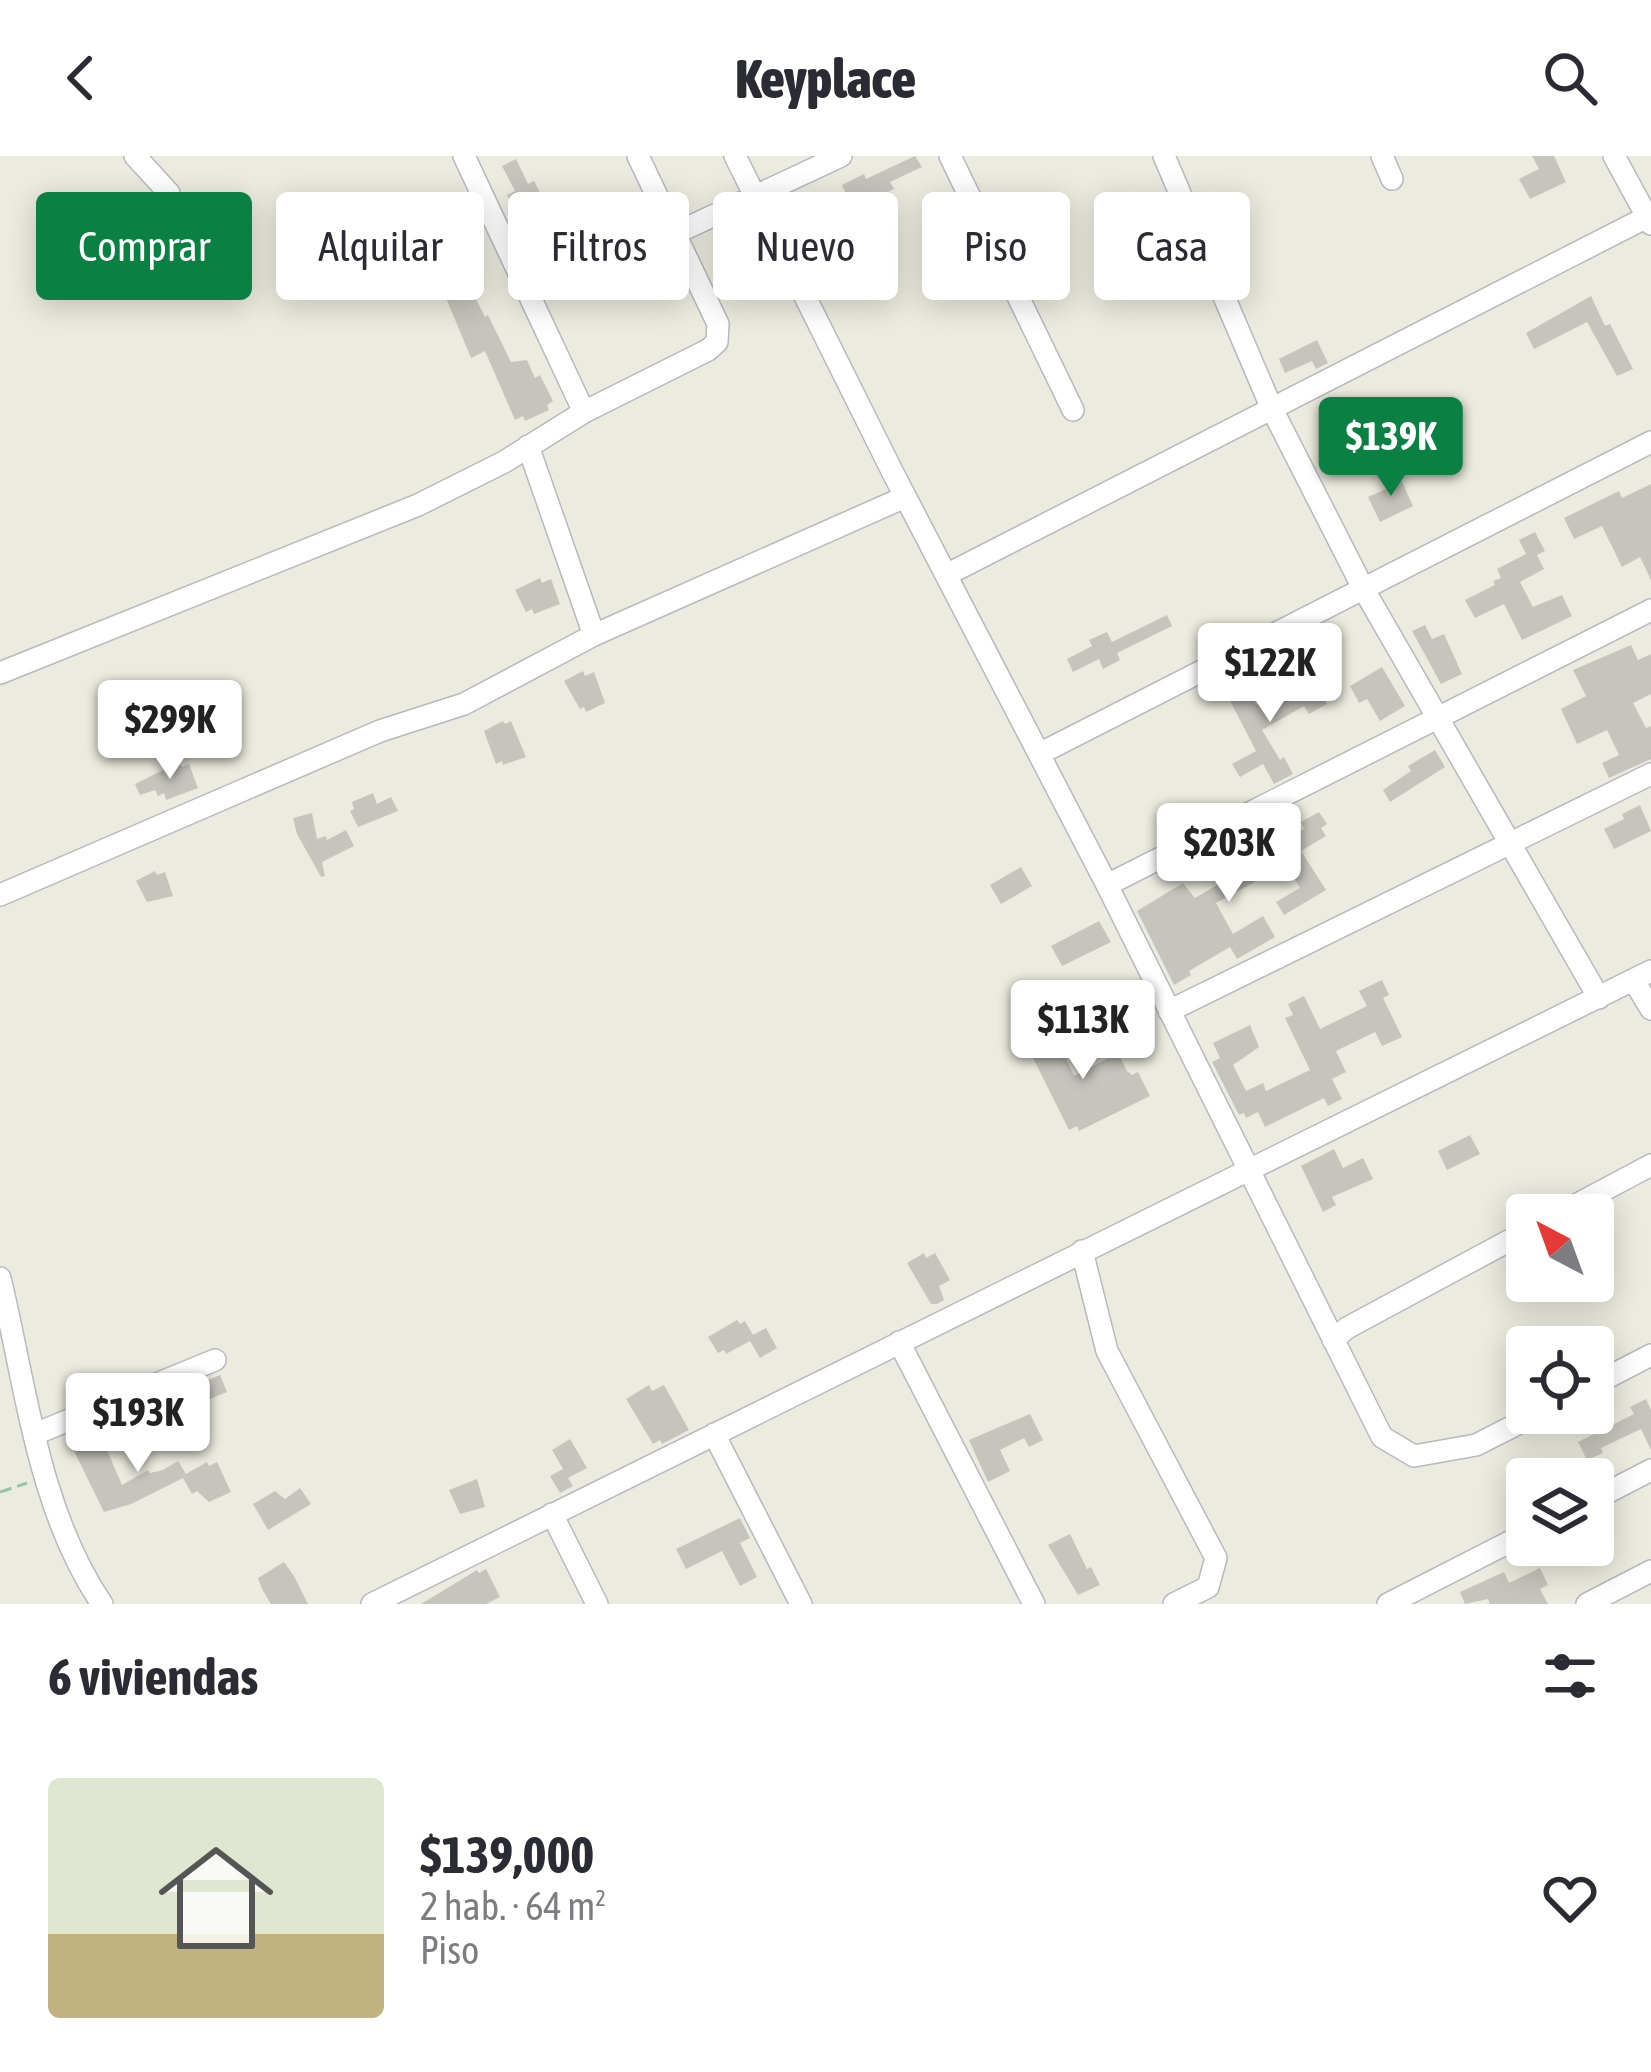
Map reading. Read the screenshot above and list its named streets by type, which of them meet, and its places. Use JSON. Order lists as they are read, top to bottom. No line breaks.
{"north":"top left","page":{"header":"Keyplace","chip":["Comprar","Alquilar","Filtros","Nuevo","Piso","Casa"],"price":["$139K","$122K","$299K","$203K","$113K","$193K"],"heading":"6 viviendas","list":[{"name":"$139,000","note":"2 hab. · 64 m² · Piso"}]}}
